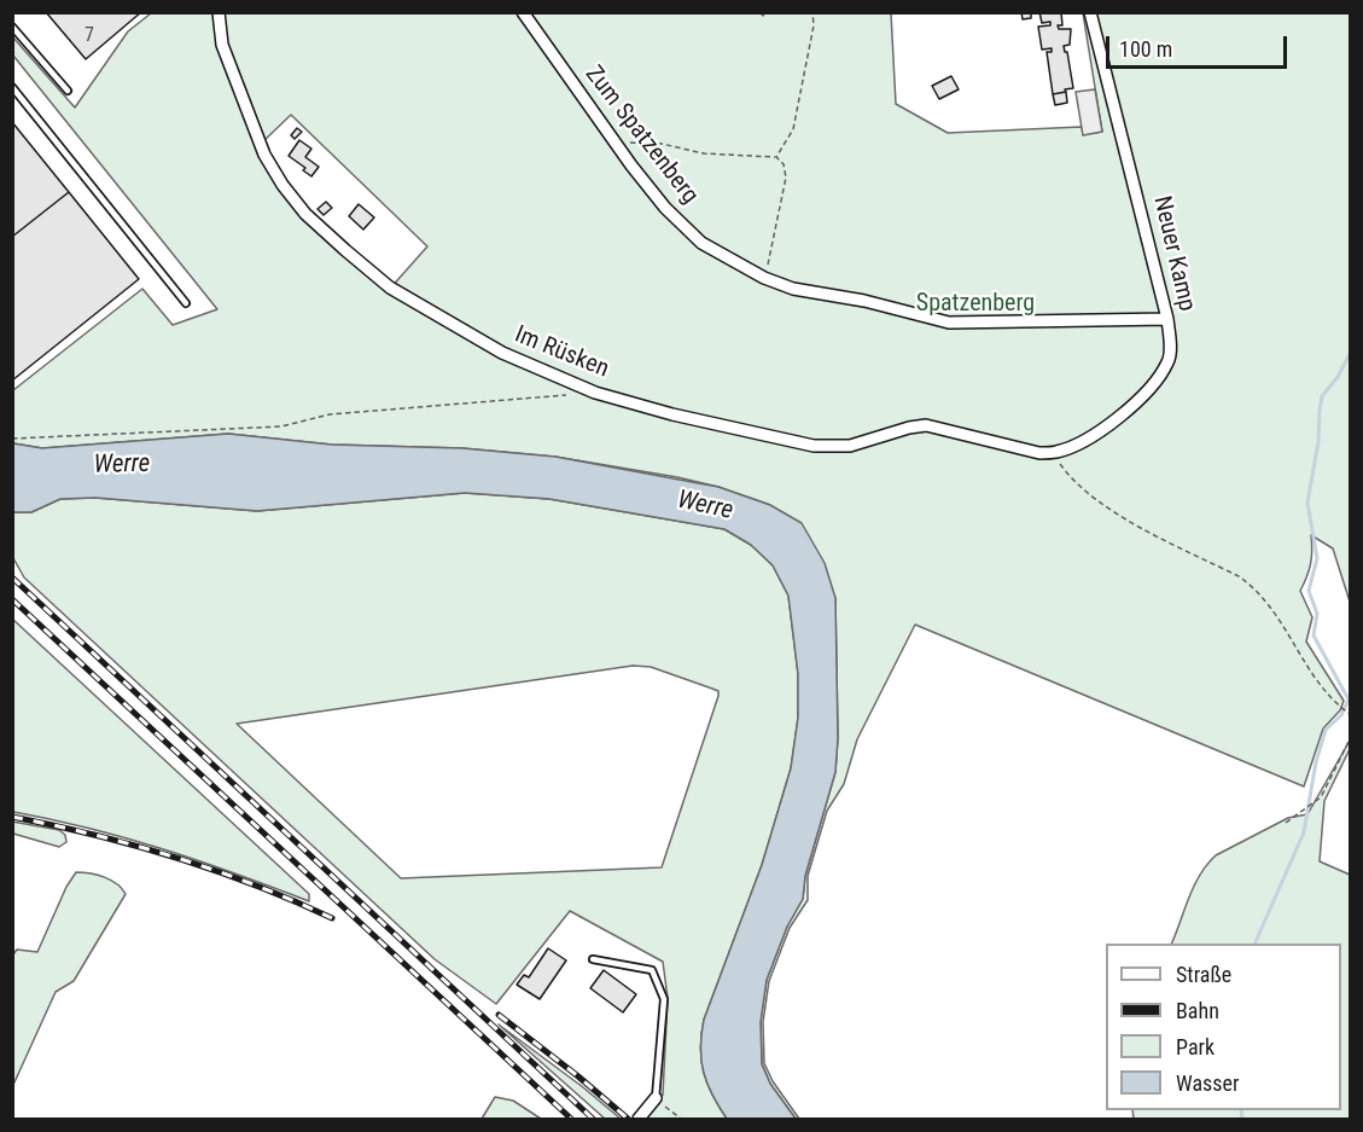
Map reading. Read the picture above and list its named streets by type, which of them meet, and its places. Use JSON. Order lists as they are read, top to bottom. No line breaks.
{"streets":{"street":["Zum Spatzenberg","Neuer Kamp","Im Rüsken"]},"crossings":[["Zum Spatzenberg","Neuer Kamp"],["Neuer Kamp","Im Rüsken"]],"water":["Werre"],"parks":["Spatzenberg"],"house_numbers":["7"],"legend":["Straße","Bahn","Park","Wasser"],"scale_bar":"100 m"}
